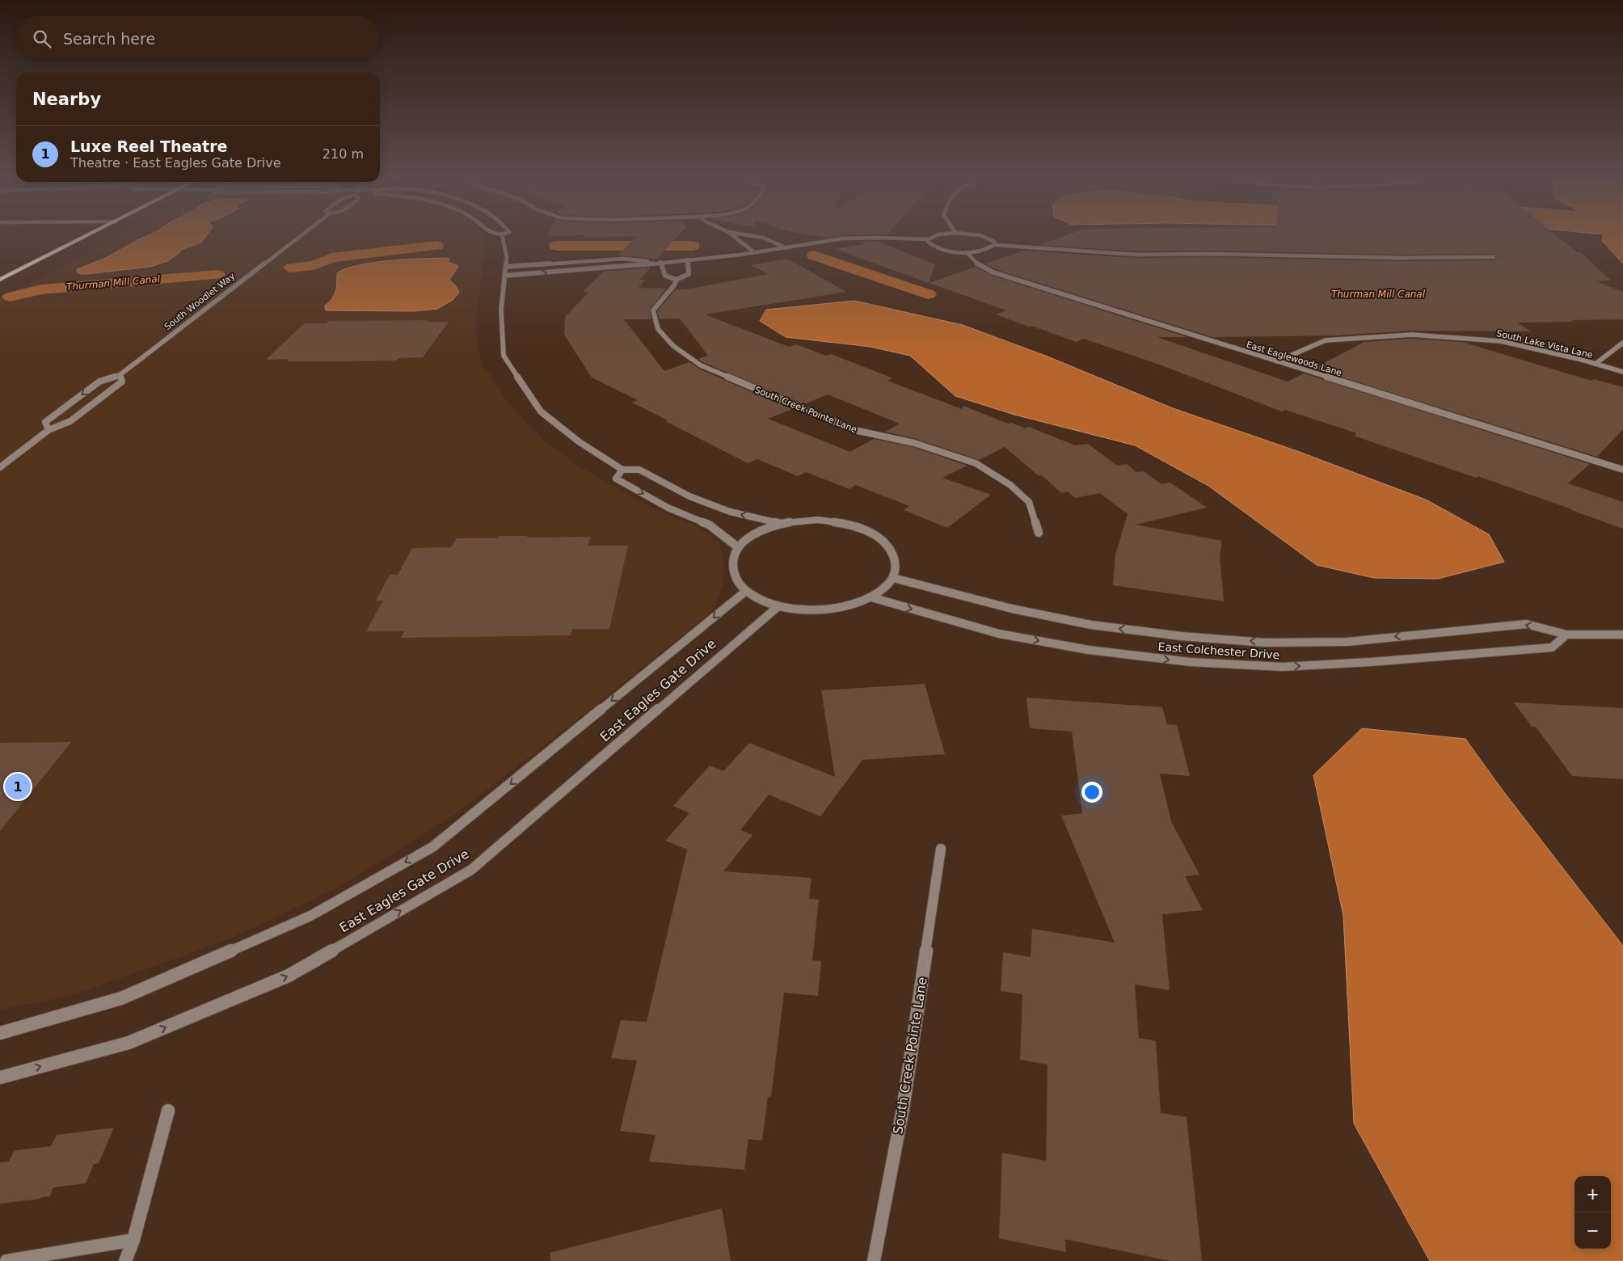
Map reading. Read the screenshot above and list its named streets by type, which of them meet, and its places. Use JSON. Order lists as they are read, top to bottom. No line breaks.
{"streets":{"street":["South Woodlet Way","South Lake Vista Lane","East Eaglewoods Lane","South Creek Pointe Lane","East Colchester Drive","East Eagles Gate Drive"]},"crossings":[["South Lake Vista Lane","East Eaglewoods Lane"],["East Colchester Drive","East Eagles Gate Drive"]],"water":["Thurman Mill Canal"],"page":{"search":"Search here","heading":"Nearby","list":[{"mark":"1","name":"Luxe Reel Theatre","note":"Theatre · East Eagles Gate Drive","value":"210 m"}],"pins":"1","map_buttons":["+","−"]}}
